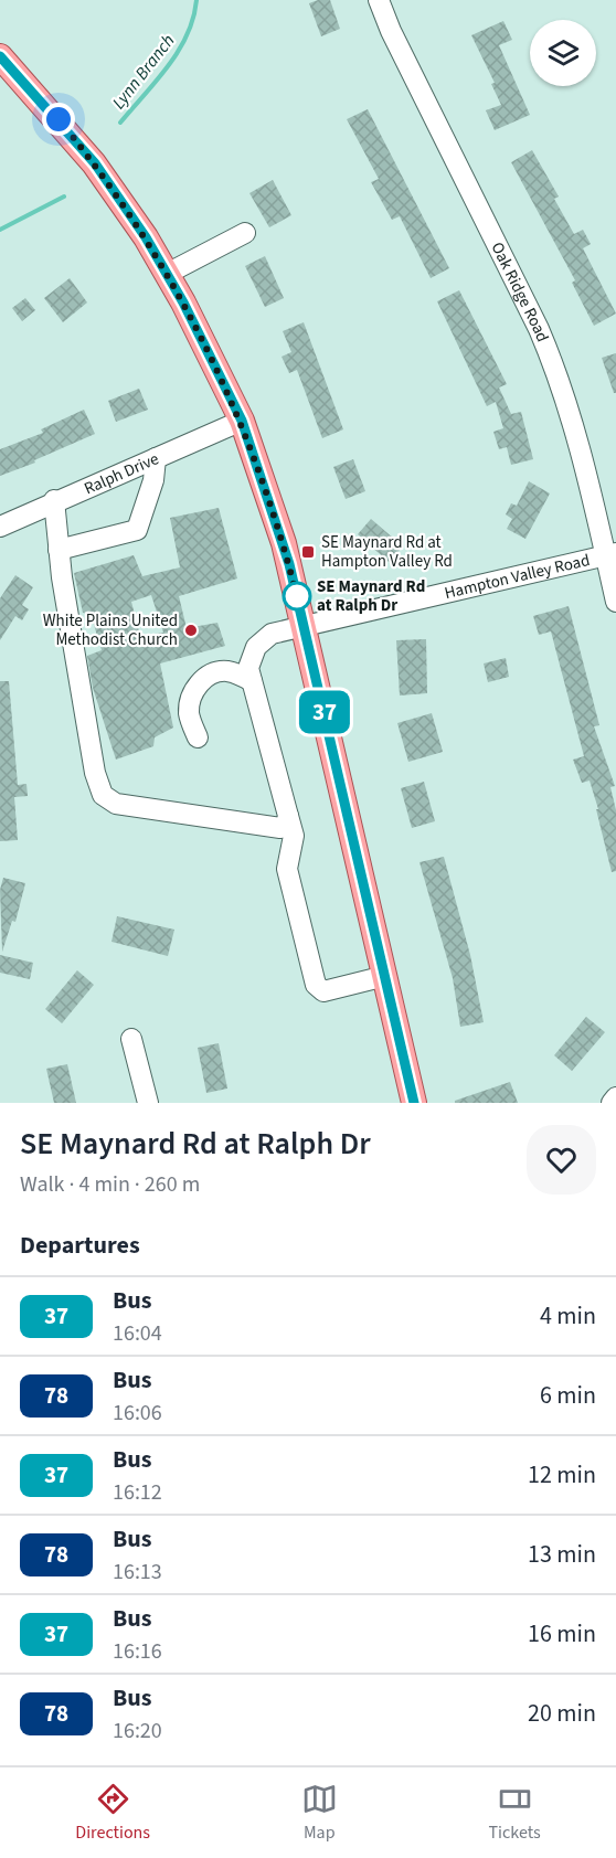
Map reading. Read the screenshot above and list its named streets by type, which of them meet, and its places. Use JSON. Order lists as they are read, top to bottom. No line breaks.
{"streets":{"street":["Oak Ridge Road","Ralph Drive","Hampton Valley Road"]},"crossings":[["Oak Ridge Road","Hampton Valley Road"]],"water":["Lynn Branch"],"places":{"transit":["SE Maynard Rd at Hampton Valley Rd"],"other":["SE Maynard Rd at Ralph Dr","White Plains United Methodist Church"]},"lines":["bus line 37"],"page":{"on_map":"37","heading":[["SE Maynard Rd at Ralph Dr","Walk · 4 min · 260 m"],"Departures"],"list":[{"mark":"37","name":"Bus","note":"16:04","value":"4 min"},{"mark":"78","name":"Bus","note":"16:06","value":"6 min"},{"mark":"37","name":"Bus","note":"16:12","value":"12 min"},{"mark":"78","name":"Bus","note":"16:13","value":"13 min"},{"mark":"37","name":"Bus","note":"16:16","value":"16 min"},{"mark":"78","name":"Bus","note":"16:20","value":"20 min"}],"tabs":["Directions","Map","Tickets"]}}
